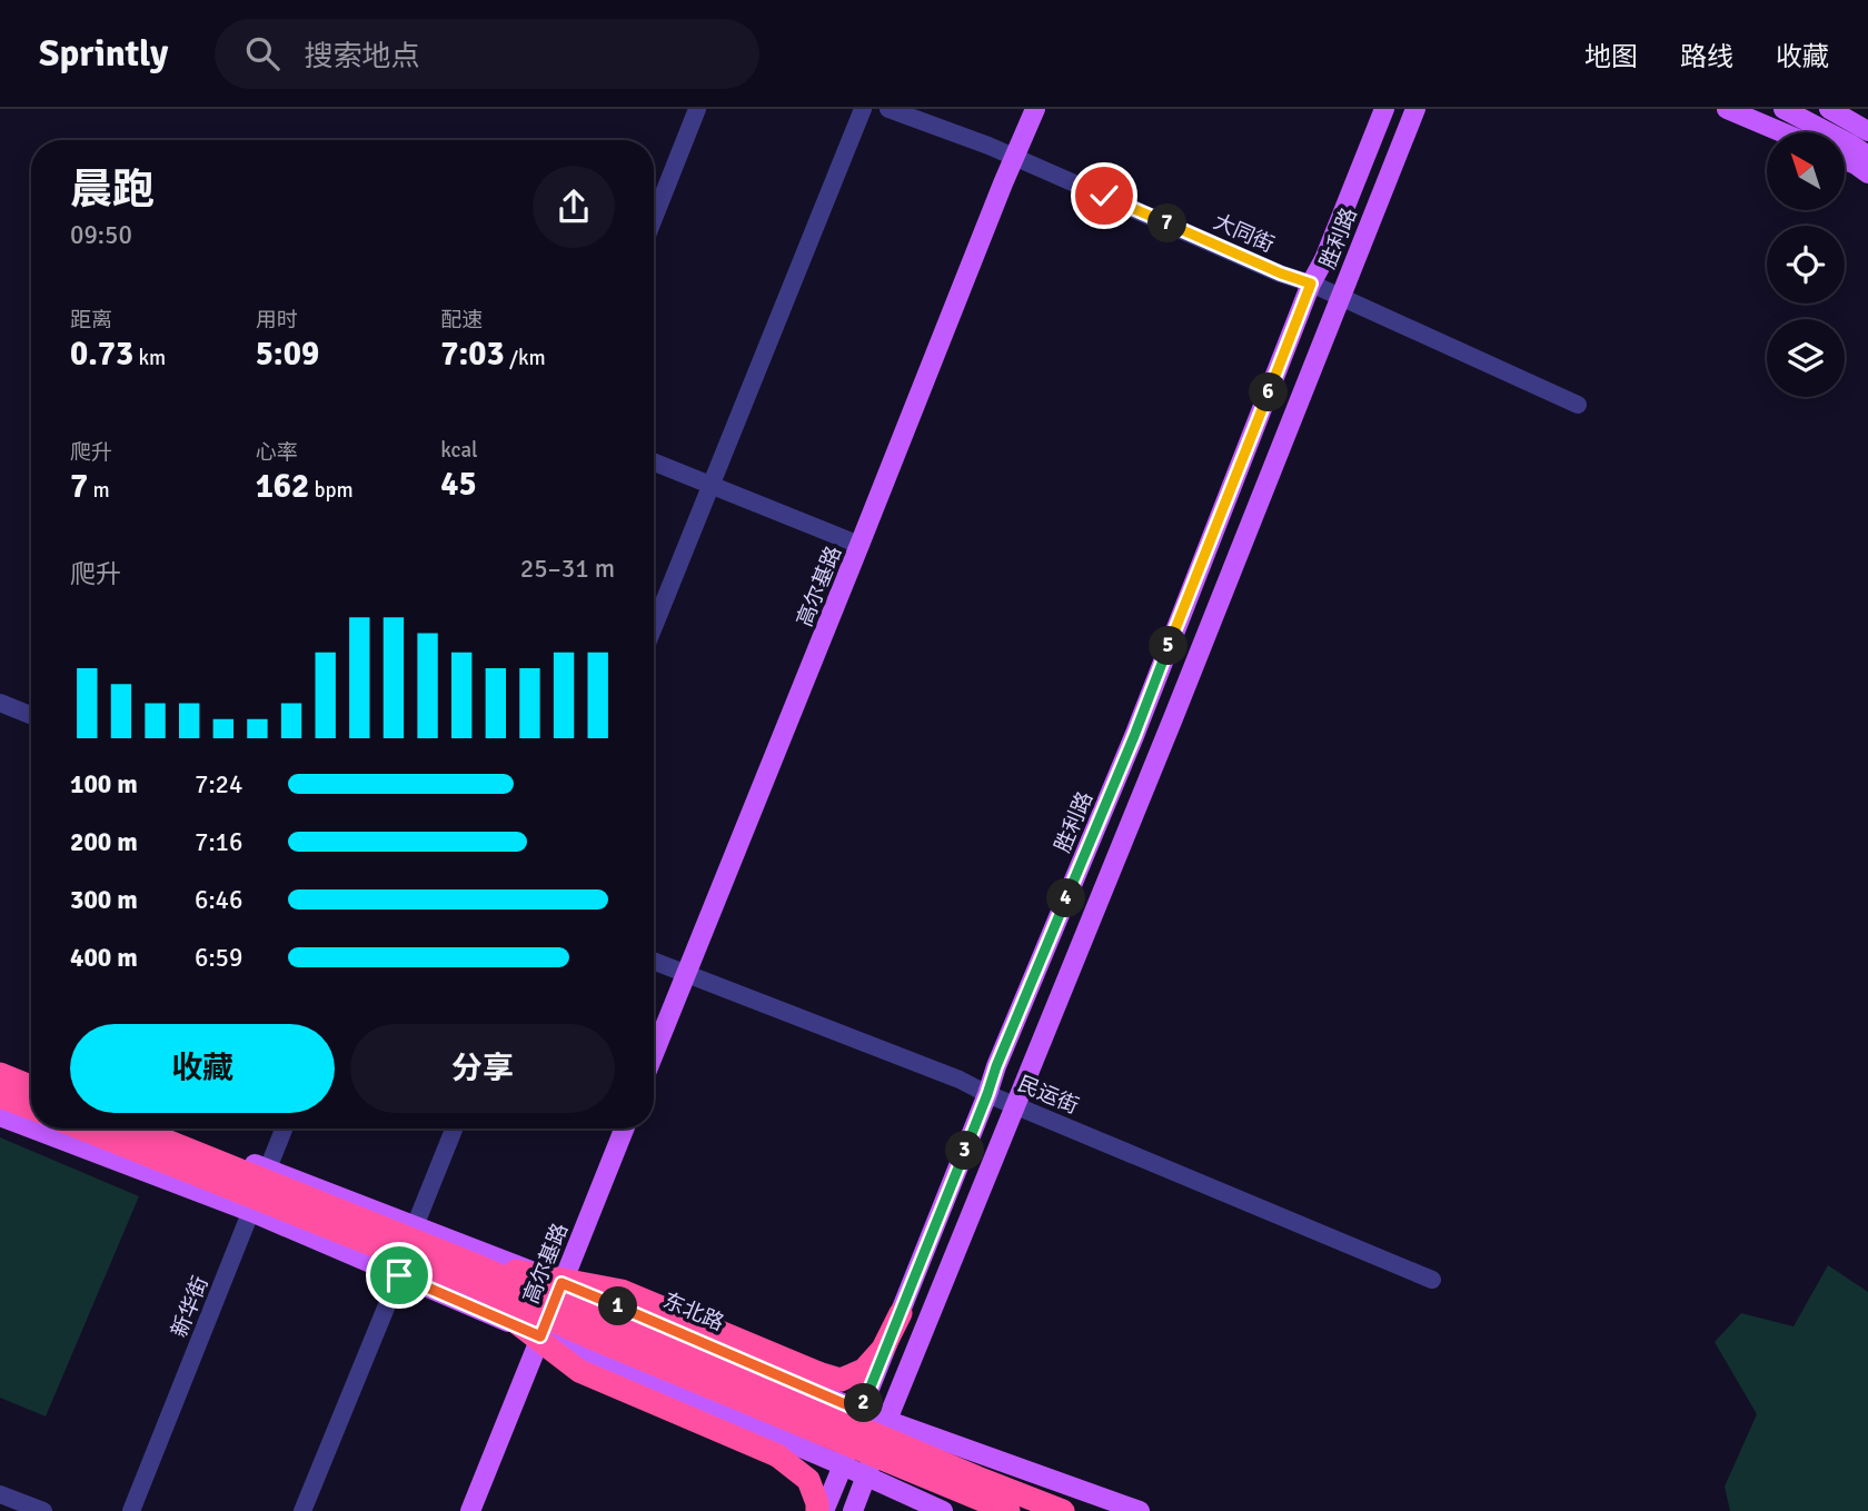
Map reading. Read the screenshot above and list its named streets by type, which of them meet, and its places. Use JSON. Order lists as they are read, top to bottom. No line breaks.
{"streets":{"highway":["东北路"],"main road":["胜利路","高尔基路"],"street":["大同街","民运街","新华街"]},"crossings":[["大同街","胜利路"],["大同街","高尔基路"],["胜利路","民运街"],["胜利路","东北路"],["高尔基路","民运街"],["高尔基路","东北路"],["新华街","东北路"]],"north":"top left","page":{"header":"Sprintly","search":"搜索地点","nav":["地图","路线","收藏"],"heading":["晨跑","09:50"],"pins":["7","6","5","4","3","1","2"],"stats":[["距离","0.73 km"],["用时","5:09"],["配速","7:03 /km"],["爬升","7 m"],["心率","162 bpm"],["kcal","45"]],"chart":["爬升","25–31 m"],"list":[{"name":"100 m","note":"7:24"},{"name":"200 m","note":"7:16"},{"name":"300 m","note":"6:46"},{"name":"400 m","note":"6:59"}],"buttons":["收藏","分享"]}}
